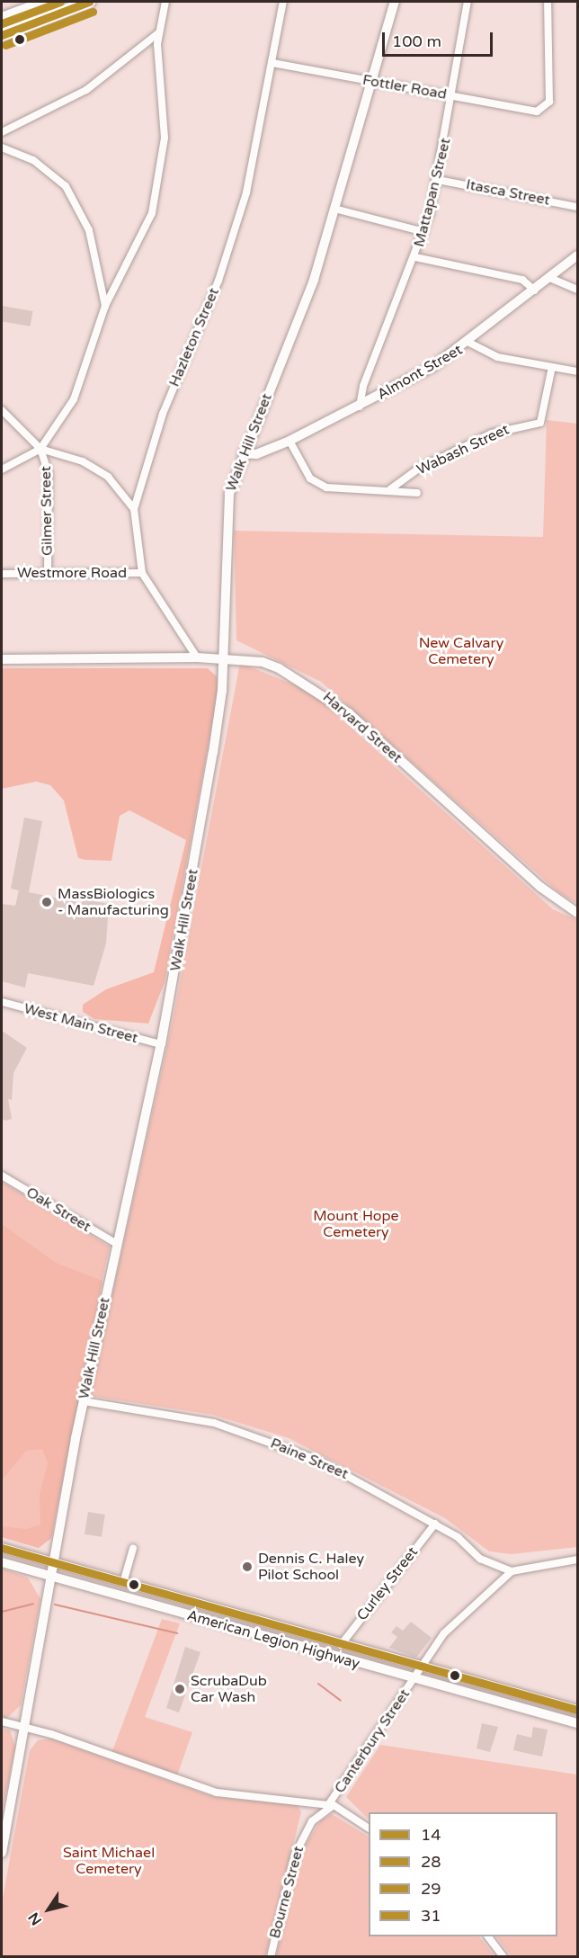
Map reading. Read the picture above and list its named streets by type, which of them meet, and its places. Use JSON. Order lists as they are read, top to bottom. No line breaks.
{"streets":{"main road":["Almont Street","Walk Hill Street","Harvard Street","American Legion Highway"],"street":["Fottler Road","Mattapan Street","Itasca Street","Hazleton Street","Wabash Street","Gilmer Street","Westmore Road","West Main Street","Oak Street","Paine Street","Curley Street","Canterbury Street","Bourne Street"]},"crossings":[["Fottler Road","Mattapan Street"],["Fottler Road","Hazleton Street"],["Fottler Road","Walk Hill Street"],["Mattapan Street","Itasca Street"],["Mattapan Street","Almont Street"],["Hazleton Street","Westmore Road"],["Hazleton Street","Harvard Street"],["Almont Street","Walk Hill Street"],["Walk Hill Street","Harvard Street"],["Walk Hill Street","West Main Street"],["Walk Hill Street","Oak Street"],["Walk Hill Street","Paine Street"],["Walk Hill Street","American Legion Highway"],["Walk Hill Street","Canterbury Street"],["Gilmer Street","Westmore Road"],["Paine Street","Curley Street"],["Paine Street","Canterbury Street"],["Curley Street","American Legion Highway"],["American Legion Highway","Canterbury Street"],["Canterbury Street","Bourne Street"]],"parks":["New Calvary Cemetery","Mount Hope Cemetery","Saint Michael Cemetery"],"places":["MassBiologics - Manufacturing","Dennis C. Haley Pilot School","ScrubaDub Car Wash"],"lines":["transit line 28","transit line 31","transit line 29","transit line 14"],"legend":["14","28","29","31"],"scale_bar":"100 m","north":"bottom left"}
